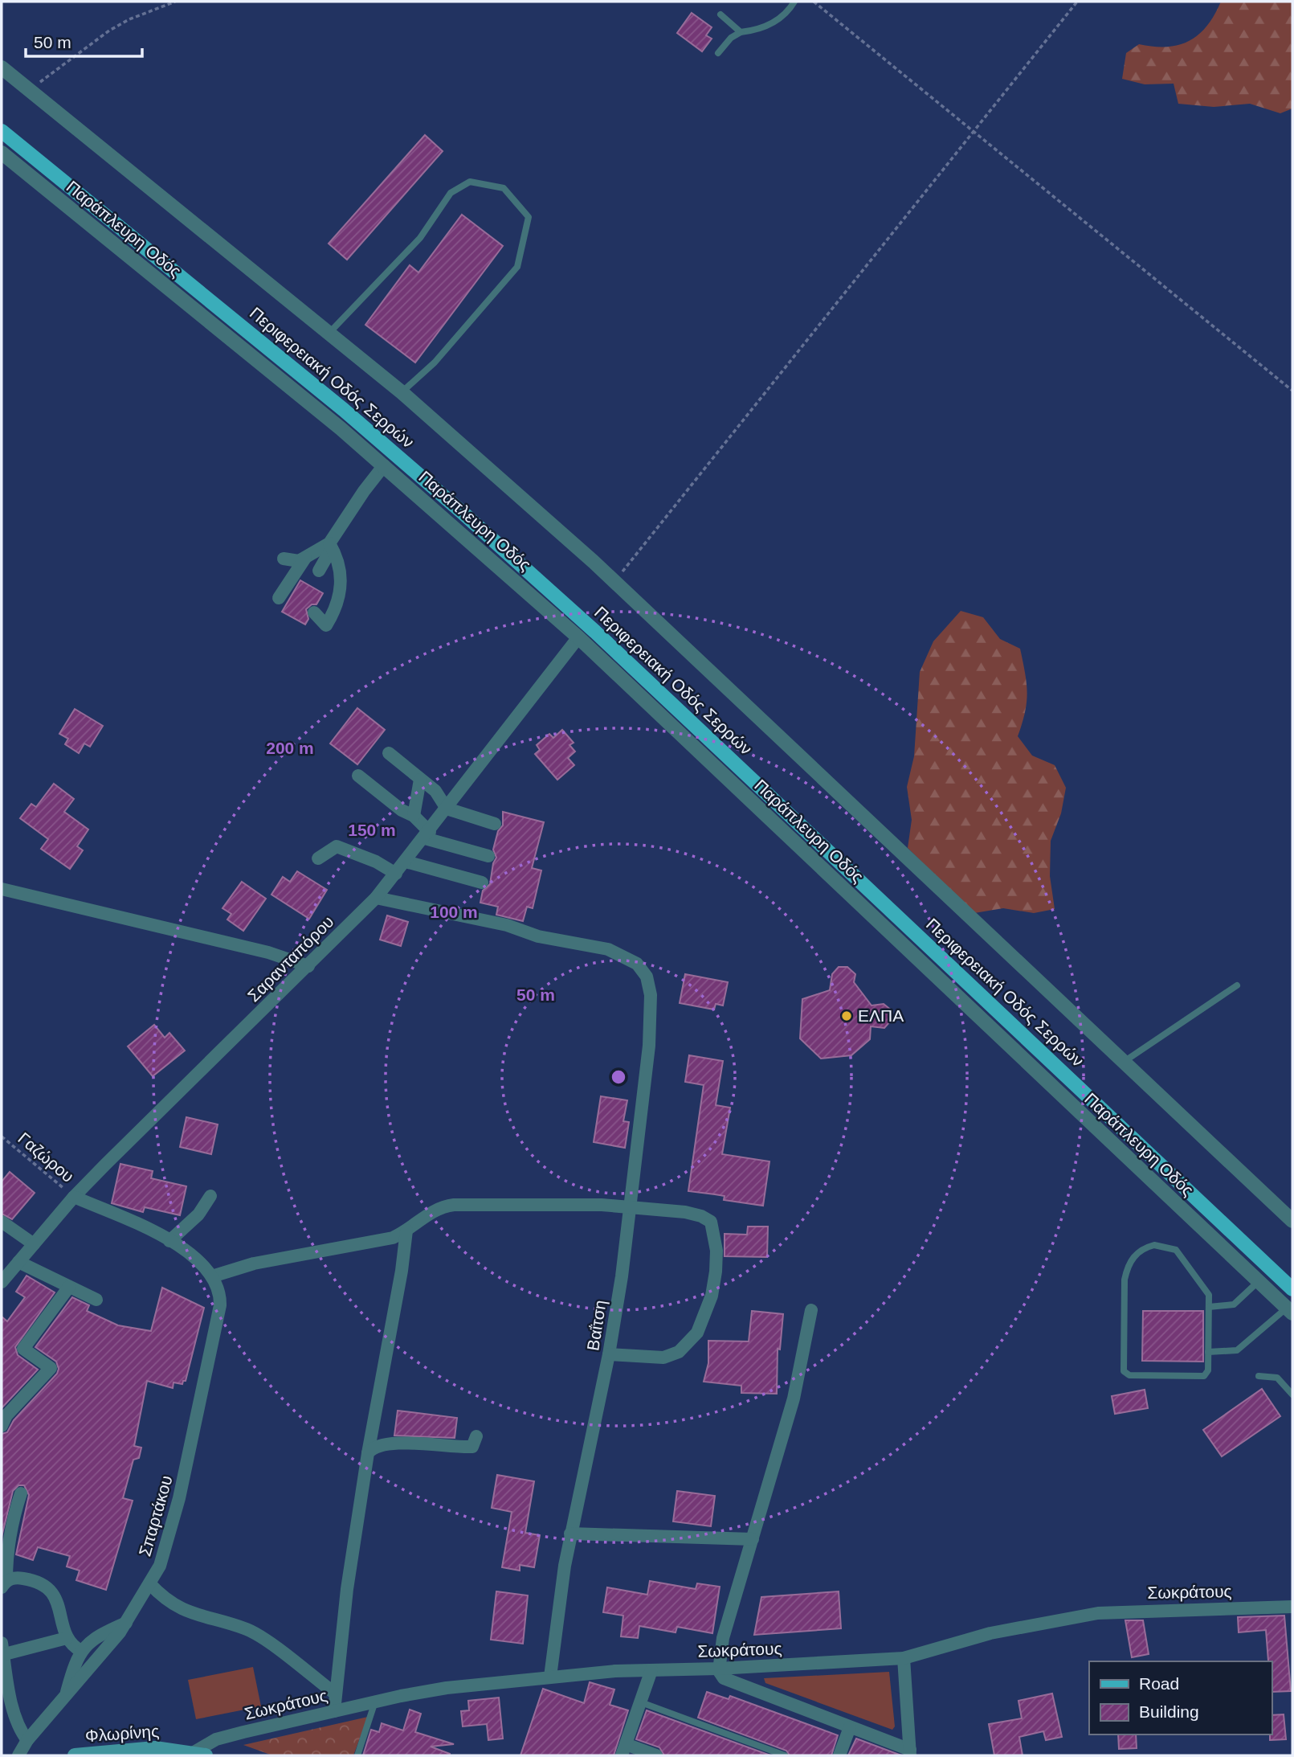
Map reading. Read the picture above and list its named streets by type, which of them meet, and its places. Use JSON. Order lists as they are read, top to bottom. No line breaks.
{"streets":{"main road":["Περιφερειακή Οδός Σερρών","Φλωρίνης"],"street":["Παράπλευρη Οδός","Σαρανταπόρου","Βαΐτση","Σπαρτάκου","Σωκράτους"],"path":["Γαζώρου"]},"crossings":[["Παράπλευρη Οδός","Σαρανταπόρου"],["Σαρανταπόρου","Γαζώρου"],["Σαρανταπόρου","Βαΐτση"],["Βαΐτση","Σωκράτους"],["Σωκράτους","Φλωρίνης"]],"places":["ΕΛΠΑ"],"legend":["Road","Building"],"scale_bar":"50 m","rings":["200 m","150 m","100 m","50 m"]}
